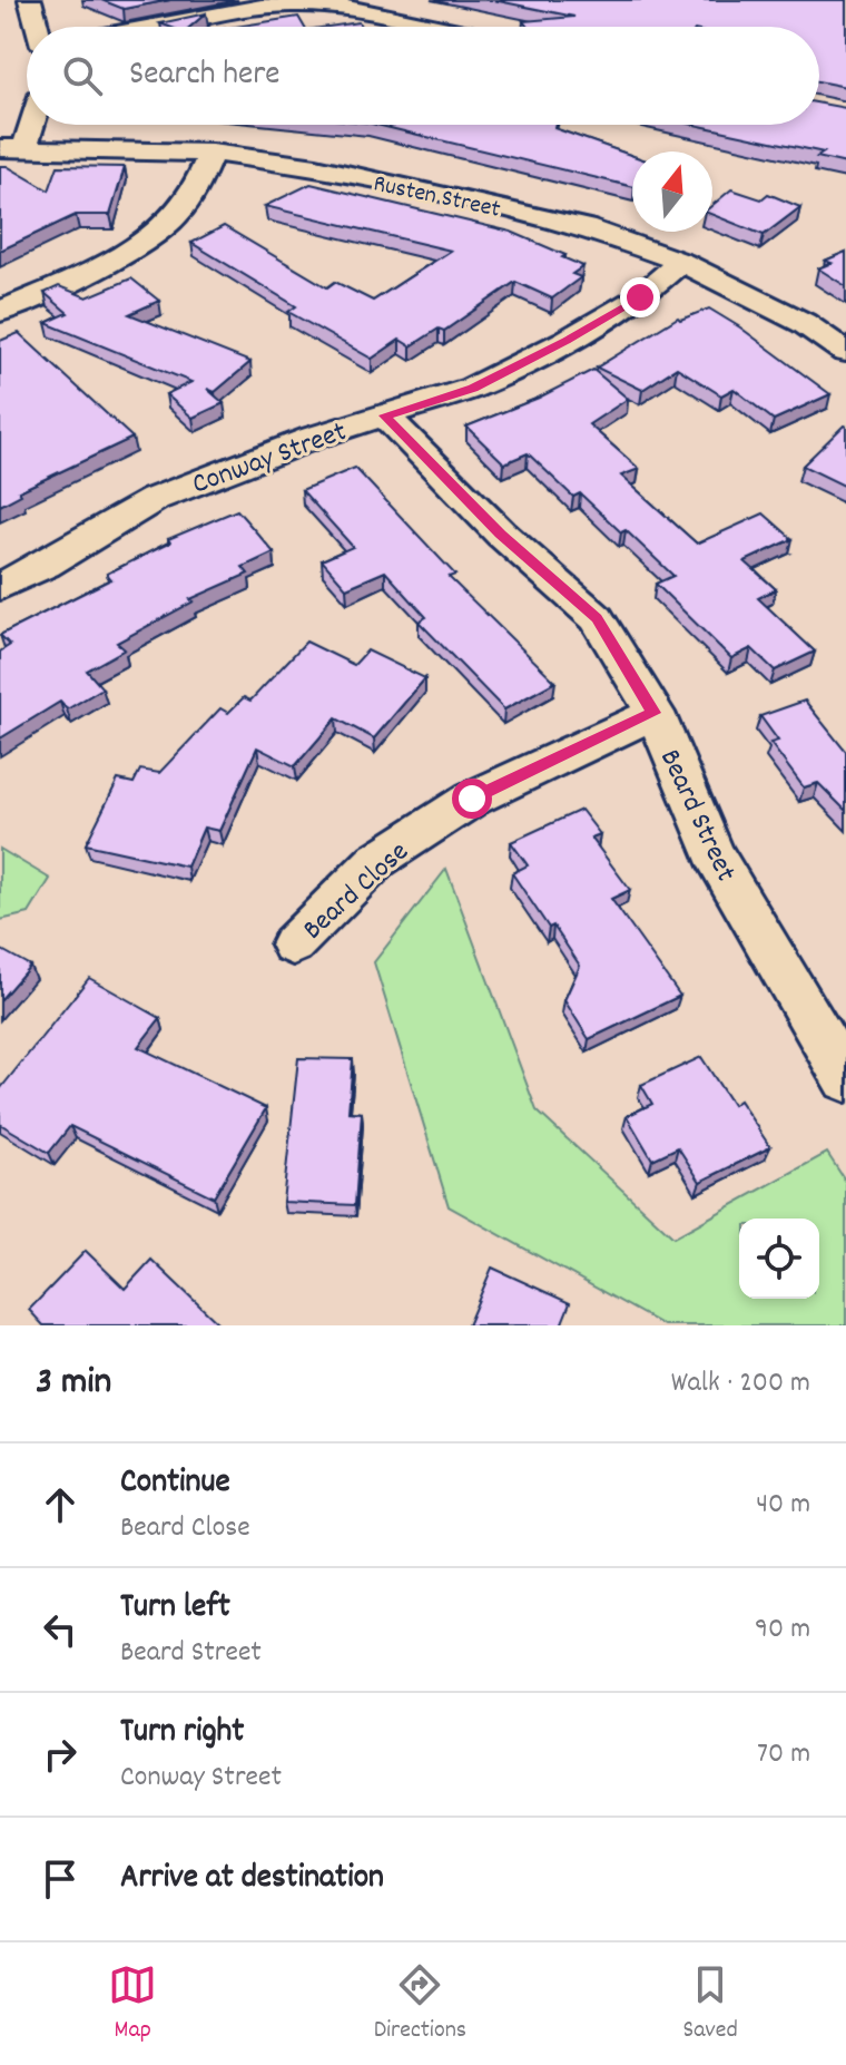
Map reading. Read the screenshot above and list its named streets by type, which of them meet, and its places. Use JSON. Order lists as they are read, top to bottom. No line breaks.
{"streets":{"street":["Rusten Street","Conway Street","Beard Street","Beard Close"]},"crossings":[["Rusten Street","Conway Street"],["Conway Street","Beard Street"],["Beard Street","Beard Close"]],"north":"top","page":{"search":"Search here","heading":["3 min","Walk · 200 m"],"list":[["Continue","Beard Close","40 m"],["Turn left","Beard Street","90 m"],["Turn right","Conway Street","70 m"],"Arrive at destination"],"nav":["Map","Directions","Saved"]}}
